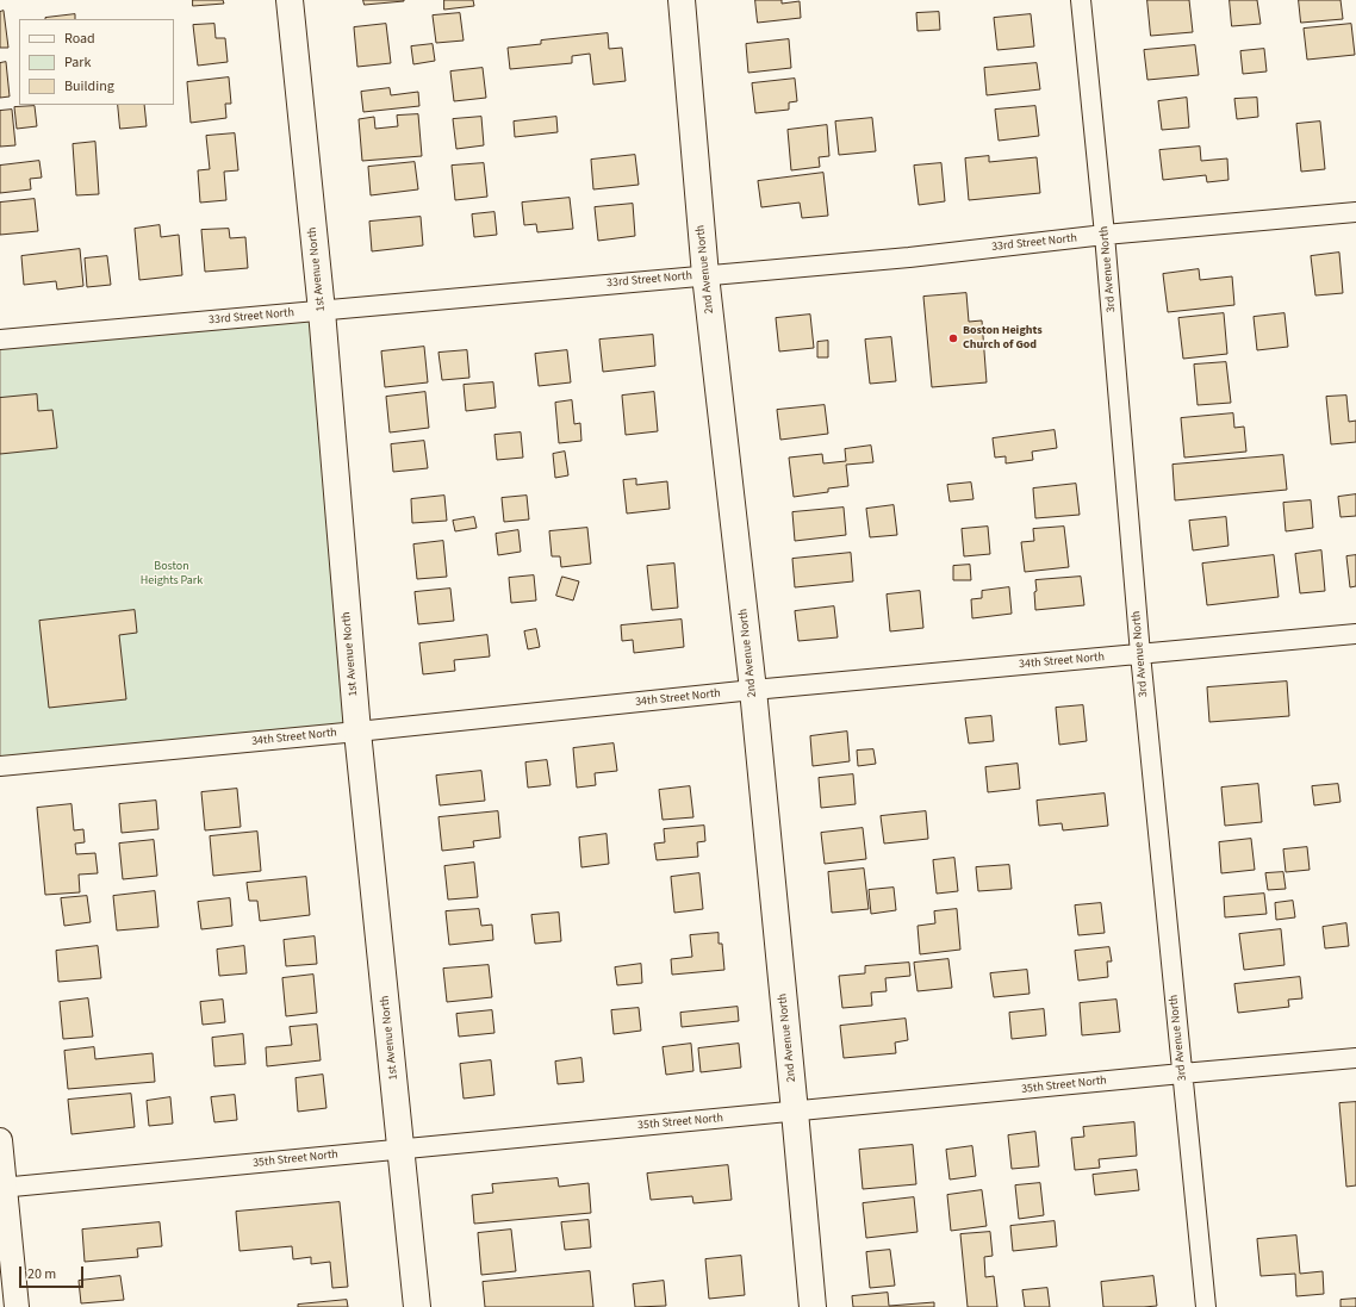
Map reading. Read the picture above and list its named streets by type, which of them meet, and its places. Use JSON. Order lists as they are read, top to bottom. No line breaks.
{"streets":{"main road":["1st Avenue North","2nd Avenue North"],"street":["33rd Street North","3rd Avenue North","34th Street North","35th Street North"]},"crossings":[["33rd Street North","1st Avenue North"],["33rd Street North","2nd Avenue North"],["33rd Street North","3rd Avenue North"],["1st Avenue North","34th Street North"],["1st Avenue North","35th Street North"],["2nd Avenue North","34th Street North"],["2nd Avenue North","35th Street North"],["3rd Avenue North","34th Street North"],["3rd Avenue North","35th Street North"]],"parks":["Boston Heights Park"],"places":["Boston Heights Church of God"],"legend":["Road","Park","Building"],"scale_bar":"20 m"}
